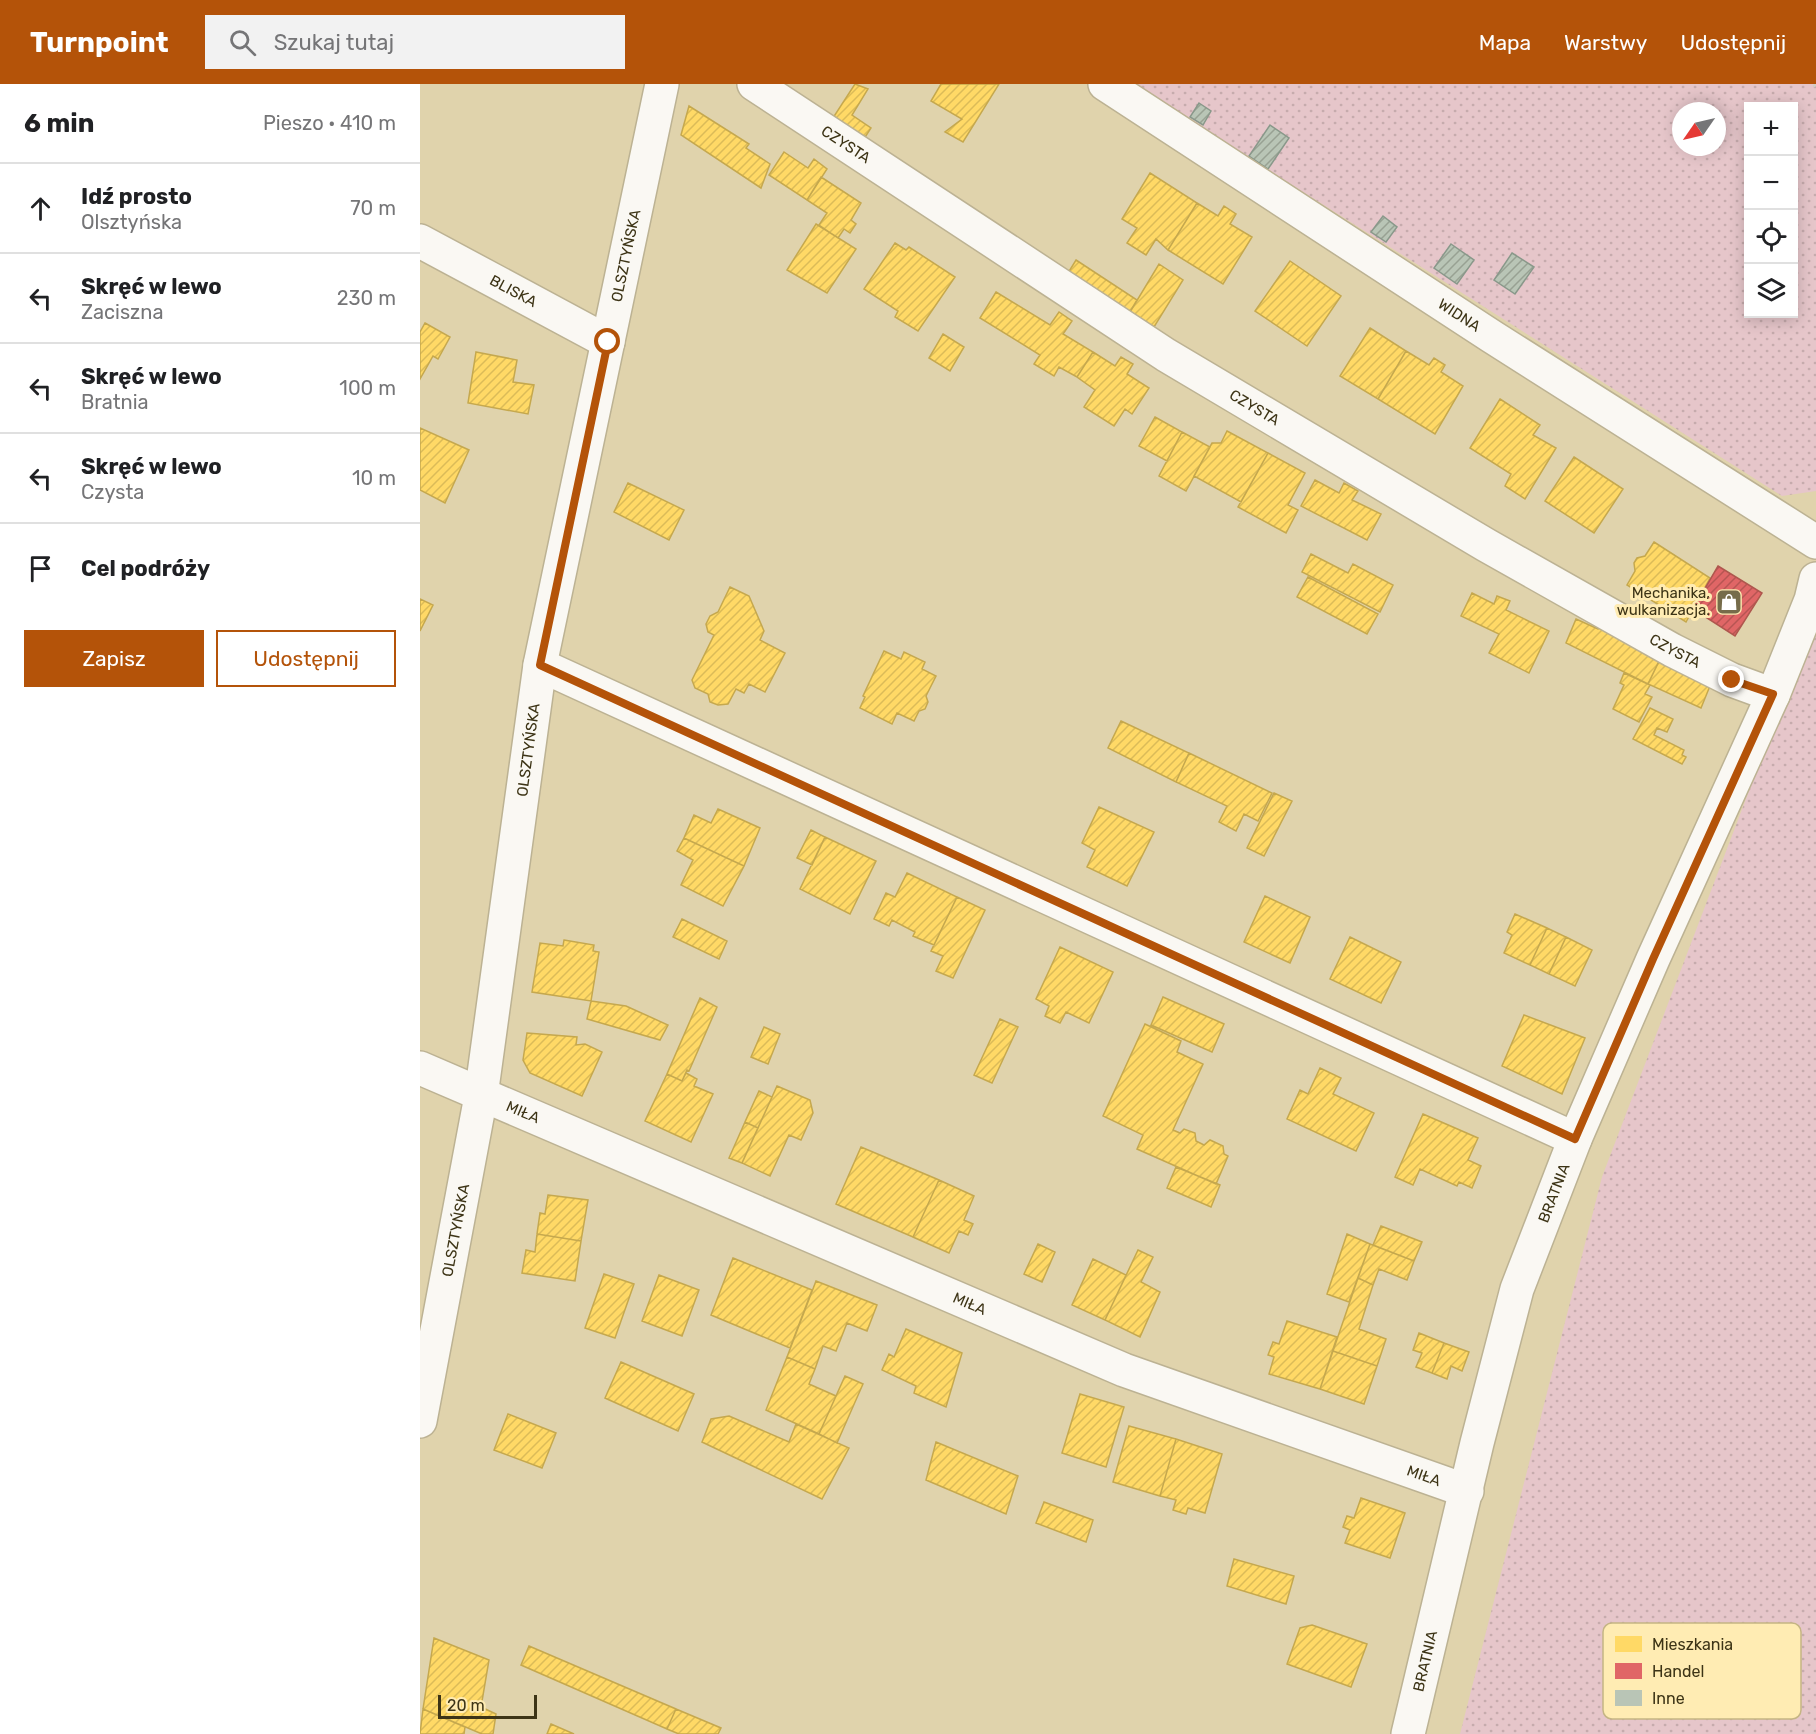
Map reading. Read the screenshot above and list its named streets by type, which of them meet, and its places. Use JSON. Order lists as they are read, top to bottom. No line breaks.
{"streets":{"street":["CZYSTA","OLSZTYŃSKA","BLISKA","WIDNA","MIŁA","BRATNIA"]},"crossings":[["CZYSTA","BRATNIA"],["OLSZTYŃSKA","BLISKA"],["OLSZTYŃSKA","MIŁA"],["MIŁA","BRATNIA"]],"places":{"shop":["Mechanika, wulkanizacja."]},"legend":["Mieszkania","Handel","Inne"],"scale_bar":"20 m","north":"bottom left","page":{"header":"Turnpoint","search":"Szukaj tutaj","nav":["Mapa","Warstwy","Udostępnij"],"heading":["6 min","Pieszo · 410 m"],"map_buttons":["+","−"],"list":[["Idź prosto","Olsztyńska","70 m"],["Skręć w lewo","Zaciszna","230 m"],["Skręć w lewo","Bratnia","100 m"],["Skręć w lewo","Czysta","10 m"],"Cel podróży"],"buttons":["Zapisz","Udostępnij"],"scale":"20 m"}}
